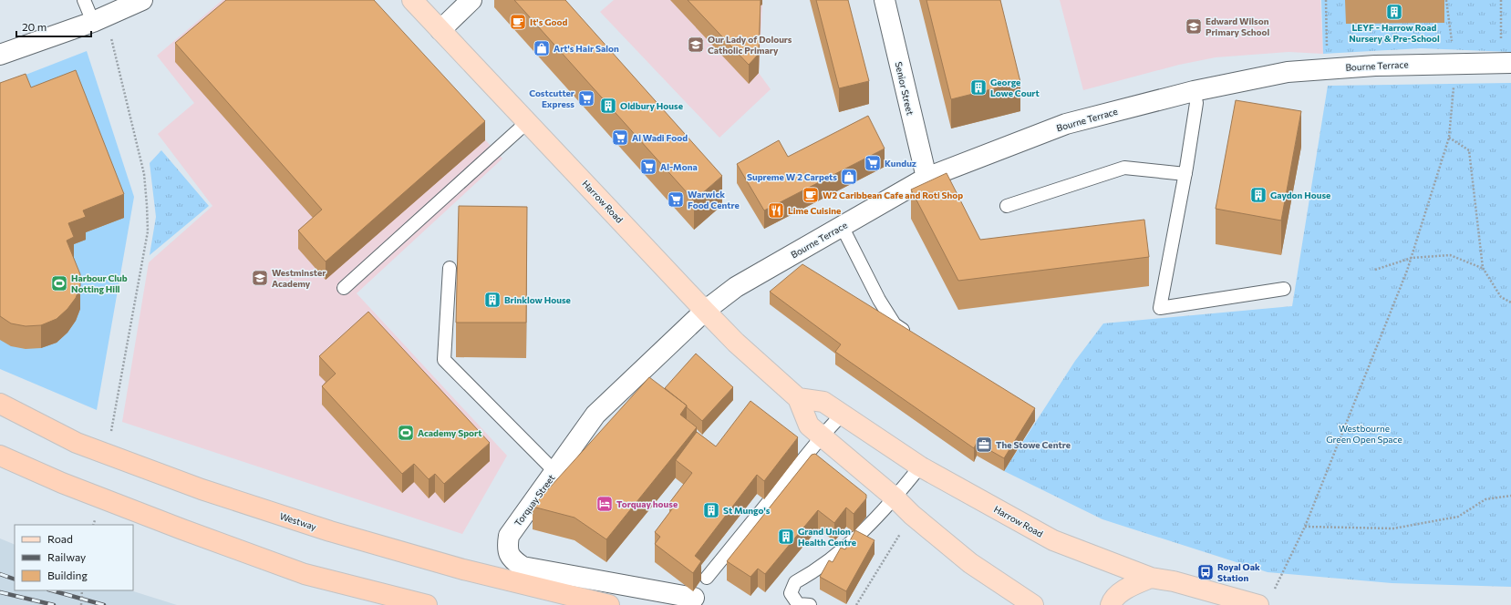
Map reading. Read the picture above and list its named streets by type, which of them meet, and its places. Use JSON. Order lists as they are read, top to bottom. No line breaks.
{"streets":{"highway":["Westway"],"main road":["Harrow Road"],"street":["Bourne Terrace","Senior Street","Torquay Street"]},"crossings":[["Bourne Terrace","Senior Street"],["Bourne Terrace","Harrow Road"],["Bourne Terrace","Torquay Street"],["Harrow Road","Torquay Street"]],"parks":["Westbourne Green Open Space"],"places":{"building":["LEYF - Harrow Road Nursery & Pre-School","George Lowe Court","Oldbury House","Gaydon House","Brinklow House","St Mungo's","Grand Union Health Centre"],"cafe":["It's Good","W2 Caribbean Cafe and Roti Shop"],"school or university":["Edward Wilson Primary School","Our Lady of Dolours Catholic Primary","Westminster Academy"],"shop":["Art's Hair Salon","Supreme W 2 Carpets"],"supermarket":["Costcutter Express","Al Wadi Food","Kunduz","Al-Mona","Warwick Food Centre"],"restaurant":["Lime Cuisine"],"sports":["Harbour Club Notting Hill","Academy Sport"],"office":["The Stowe Centre"],"hotel":["Torquay house"],"bus stop":["Royal Oak Station"]},"legend":["Road","Railway","Building"],"scale_bar":"20 m"}
